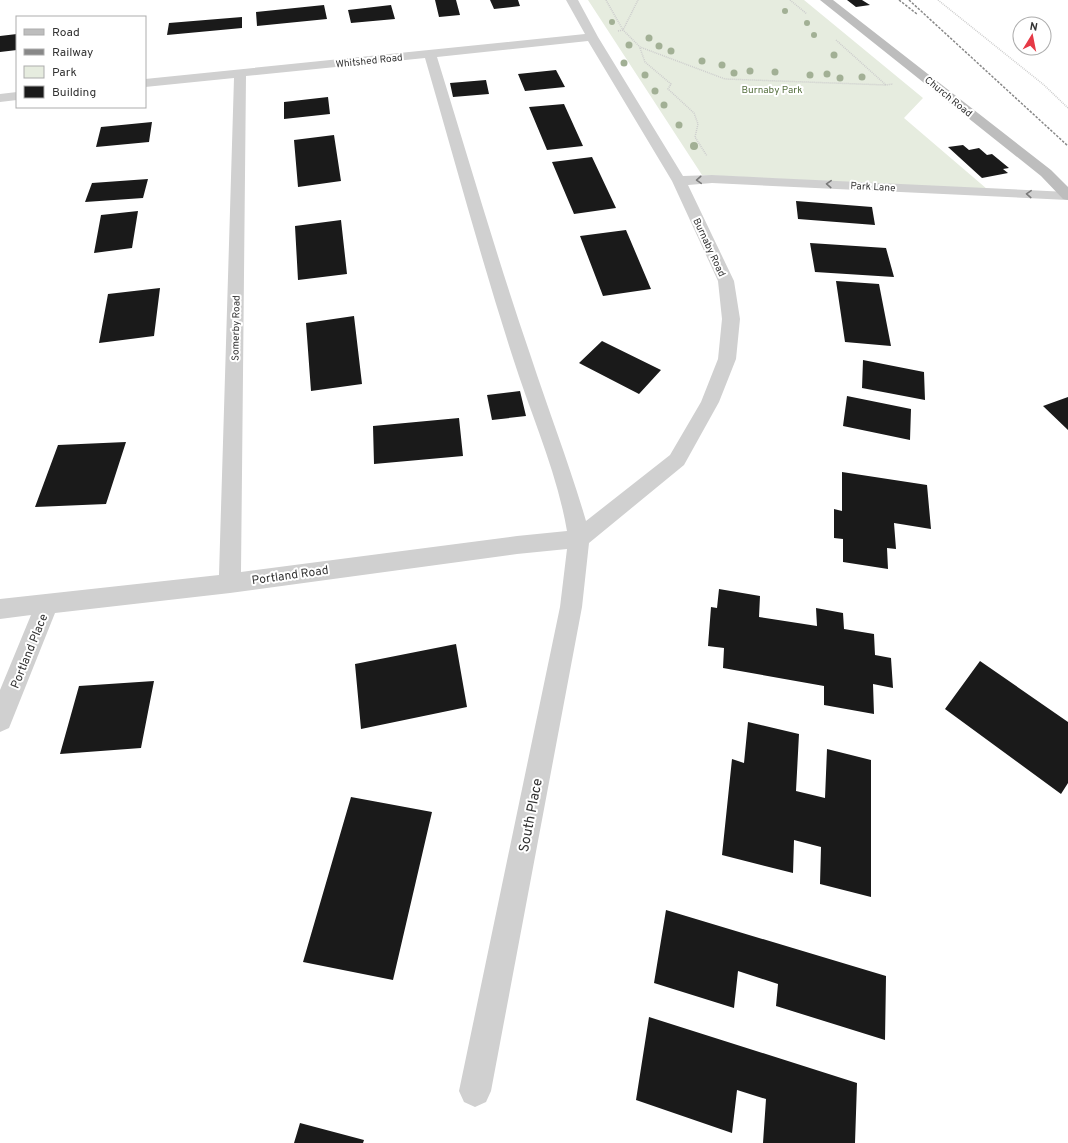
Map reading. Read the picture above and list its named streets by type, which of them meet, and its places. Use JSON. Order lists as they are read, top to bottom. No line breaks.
{"streets":{"main road":["Church Road"],"street":["Whitshed Road","Park Lane","Burnaby Road","Somerby Road","Portland Road","Portland Place","South Place"]},"crossings":[["Whitshed Road","Burnaby Road"],["Whitshed Road","Somerby Road"],["Church Road","Park Lane"],["Park Lane","Burnaby Road"],["Burnaby Road","Portland Road"],["Burnaby Road","South Place"],["Somerby Road","Portland Road"],["Portland Road","Portland Place"],["Portland Road","South Place"]],"one_way":["Park Lane"],"parks":["Burnaby Park"],"legend":["Road","Railway","Park","Building"],"north":"top"}
